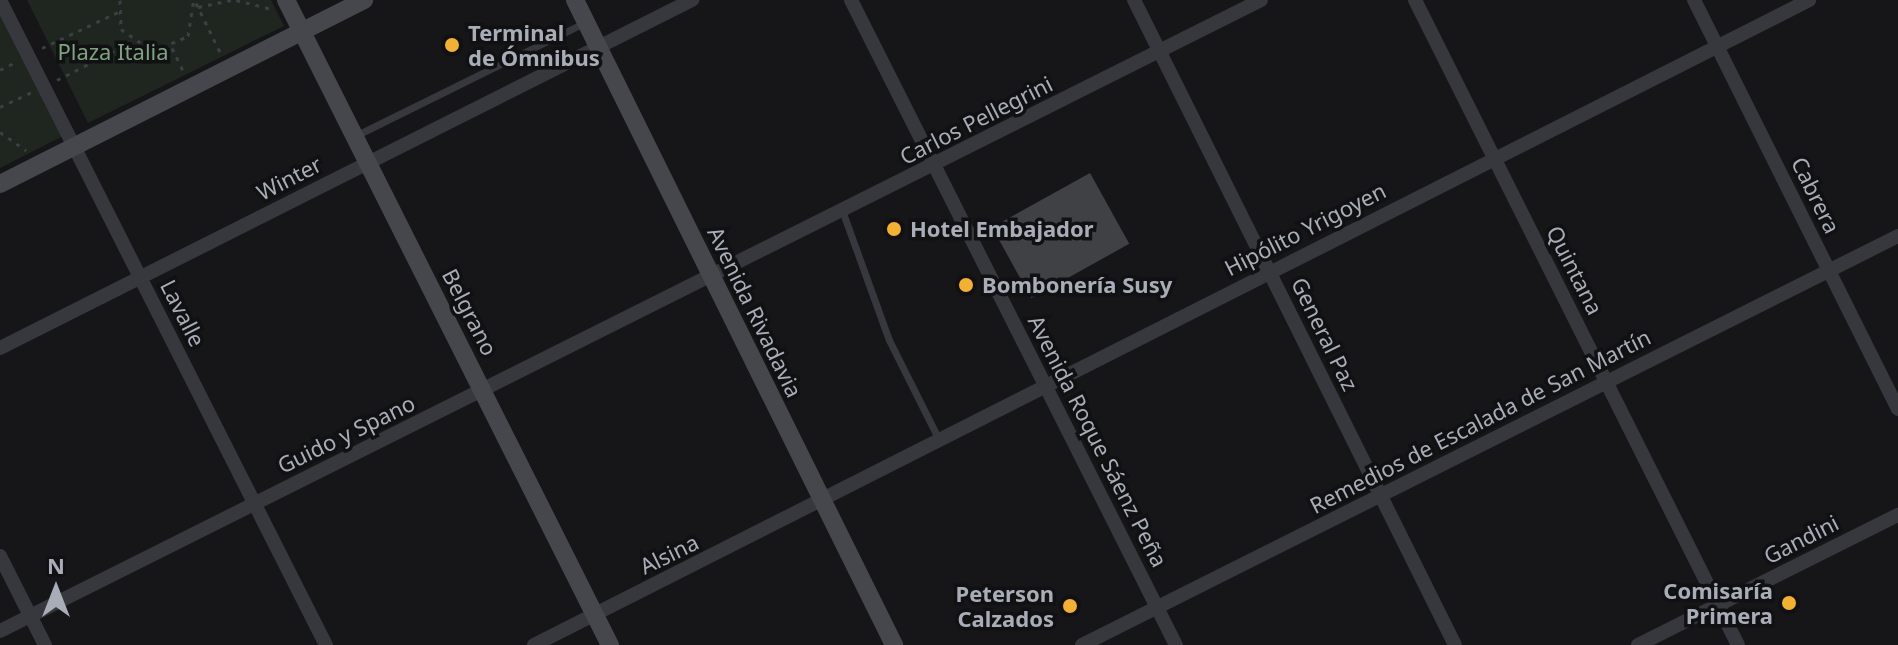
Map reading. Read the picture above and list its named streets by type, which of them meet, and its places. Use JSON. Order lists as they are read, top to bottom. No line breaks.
{"streets":{"main road":["Belgrano","Avenida Rivadavia"],"street":["Carlos Pellegrini","Winter","Cabrera","Hipólito Yrigoyen","Quintana","Lavalle","General Paz","Remedios de Escalada de San Martín","Guido y Spano","Avenida Roque Sáenz Peña","Gandini","Alsina"]},"crossings":[["Carlos Pellegrini","Avenida Rivadavia"],["Carlos Pellegrini","General Paz"],["Carlos Pellegrini","Guido y Spano"],["Carlos Pellegrini","Avenida Roque Sáenz Peña"],["Winter","Belgrano"],["Winter","Avenida Rivadavia"],["Winter","Lavalle"],["Cabrera","Hipólito Yrigoyen"],["Cabrera","Remedios de Escalada de San Martín"],["Hipólito Yrigoyen","Quintana"],["Hipólito Yrigoyen","Avenida Rivadavia"],["Hipólito Yrigoyen","General Paz"],["Hipólito Yrigoyen","Avenida Roque Sáenz Peña"],["Hipólito Yrigoyen","Alsina"],["Quintana","Remedios de Escalada de San Martín"],["Quintana","Gandini"],["Belgrano","Guido y Spano"],["Belgrano","Alsina"],["Avenida Rivadavia","Guido y Spano"],["Avenida Rivadavia","Alsina"],["Lavalle","Guido y Spano"],["General Paz","Remedios de Escalada de San Martín"],["Remedios de Escalada de San Martín","Avenida Roque Sáenz Peña"]],"parks":["Plaza Italia"],"places":["Terminal de Ómnibus","Hotel Embajador","Bombonería Susy","Comisaría Primera","Peterson Calzados"],"north":"top"}
